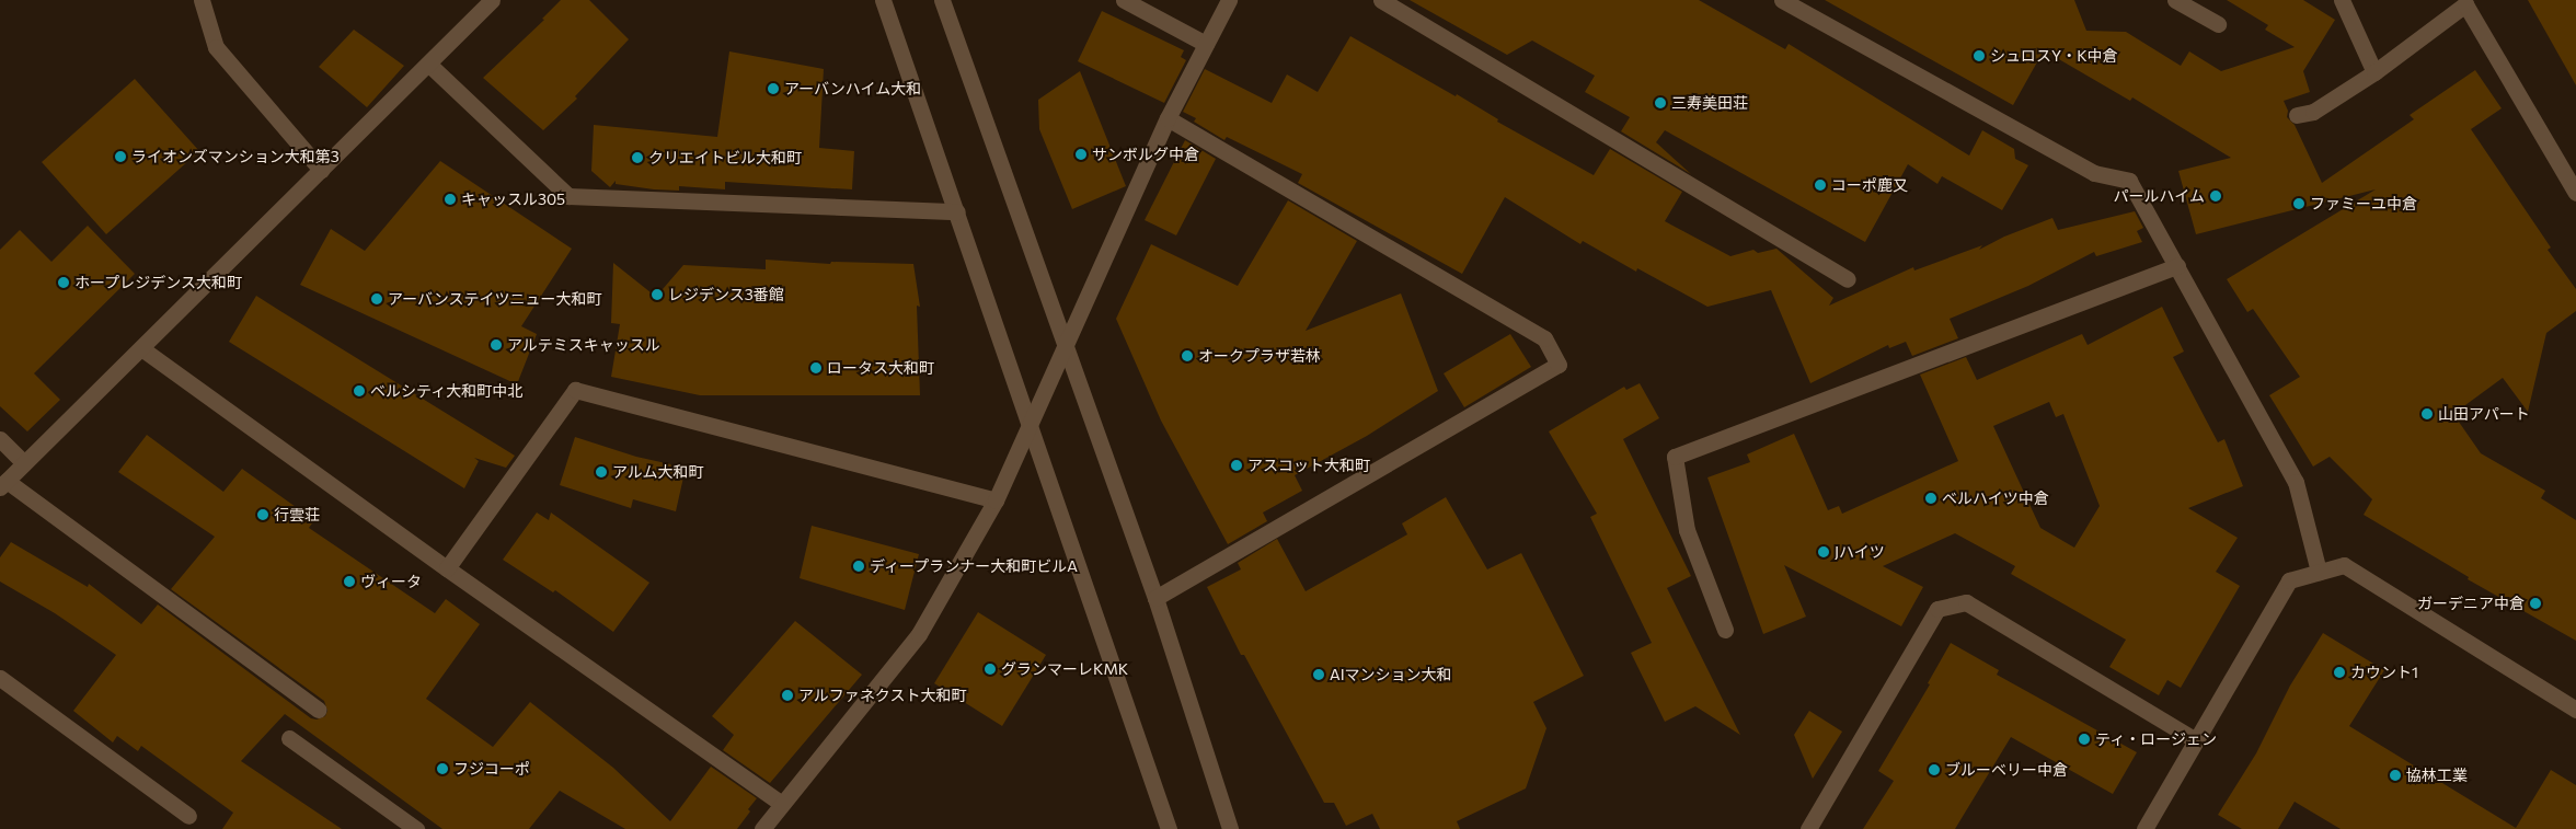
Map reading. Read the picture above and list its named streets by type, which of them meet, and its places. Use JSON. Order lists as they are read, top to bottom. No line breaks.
{"places":["シュロスY・K中倉","アーバンハイム大和","三寿美田荘","サンボルグ中倉","ライオンズマンション大和第3","クリエイトビル大和町","コーポ鹿又","パールハイム","キャッスル305","ファミーユ中倉","ホープレジデンス大和町","レジデンス3番館","アーバンステイツニュー大和町","アルテミスキャッスル","オークプラザ若林","ロータス大和町","ベルシティ大和町中北","山田アパート","アスコット大和町","アルム大和町","ベルハイツ中倉","行雲荘","Jハイツ","ディープランナー大和町ビルA","ヴィータ","ガーデニア中倉","グランマーレKMK","カウント1","AIマンション大和","アルファネクスト大和町","ティ・ロージェン","フジコーポ","ブルーベリー中倉","協林工業"]}
